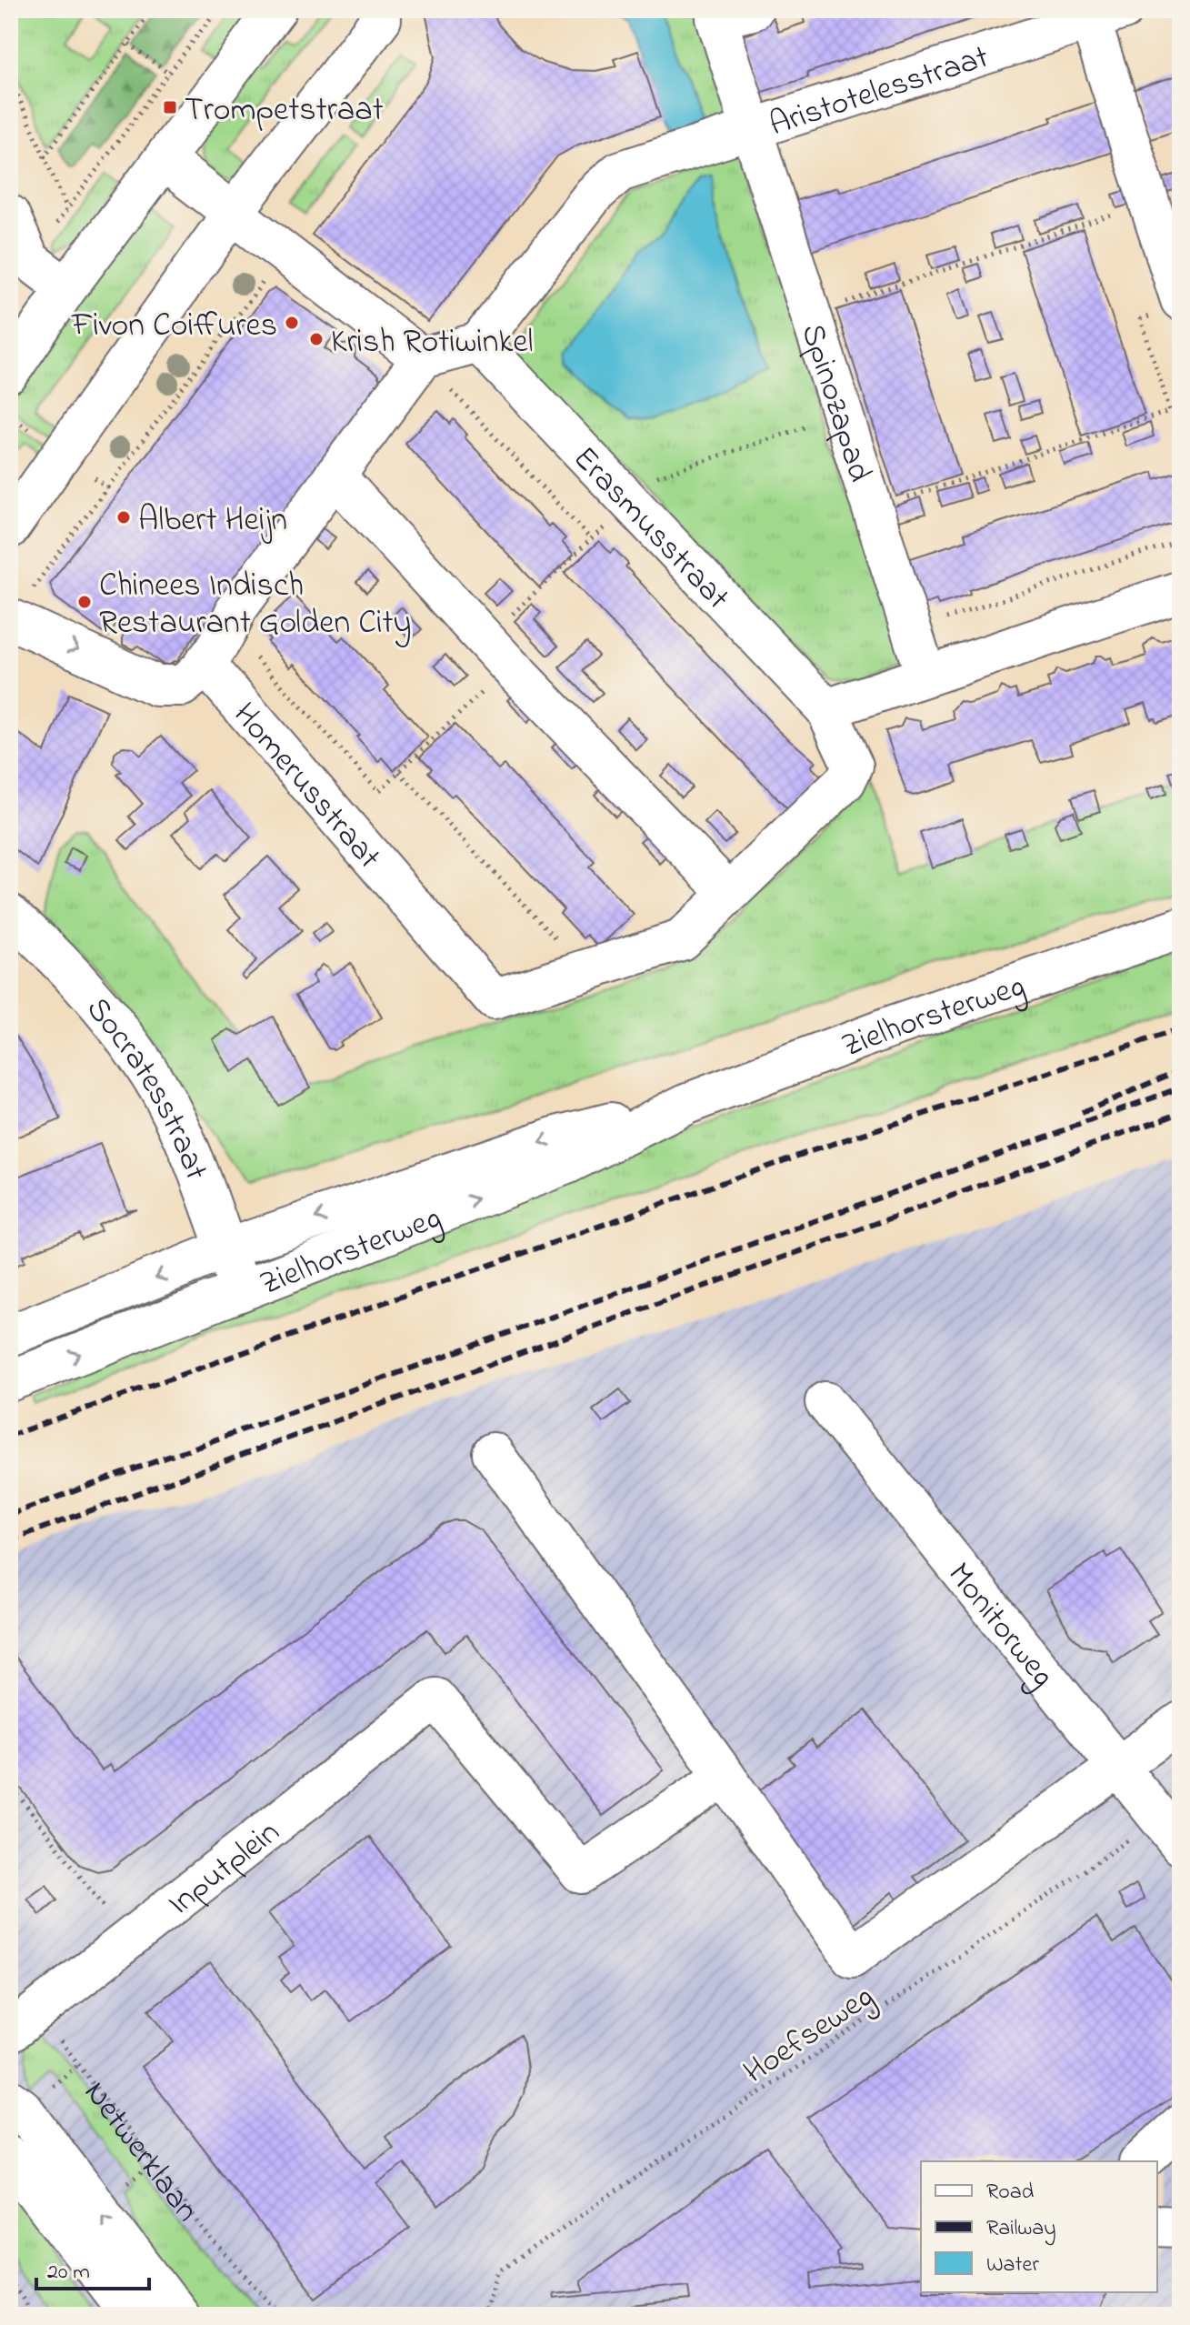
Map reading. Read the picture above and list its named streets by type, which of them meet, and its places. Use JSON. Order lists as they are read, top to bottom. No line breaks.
{"streets":{"street":["Aristotelesstraat","Spinozapad","Erasmusstraat","Homerusstraat","Zielhorsterweg","Socratesstraat","Monitorweg","Inputplein"],"path":["Hoefseweg","Netwerklaan"]},"crossings":[["Aristotelesstraat","Spinozapad"],["Aristotelesstraat","Erasmusstraat"],["Erasmusstraat","Homerusstraat"],["Zielhorsterweg","Socratesstraat"],["Monitorweg","Hoefseweg"],["Inputplein","Netwerklaan"]],"places":{"transit":["Trompetstraat"],"other":["Fivon Coiffures","Krish Rotiwinkel","Albert Heijn","Chinees Indisch Restaurant Golden City"]},"legend":["Road","Railway","Water"],"scale_bar":"20 m"}
